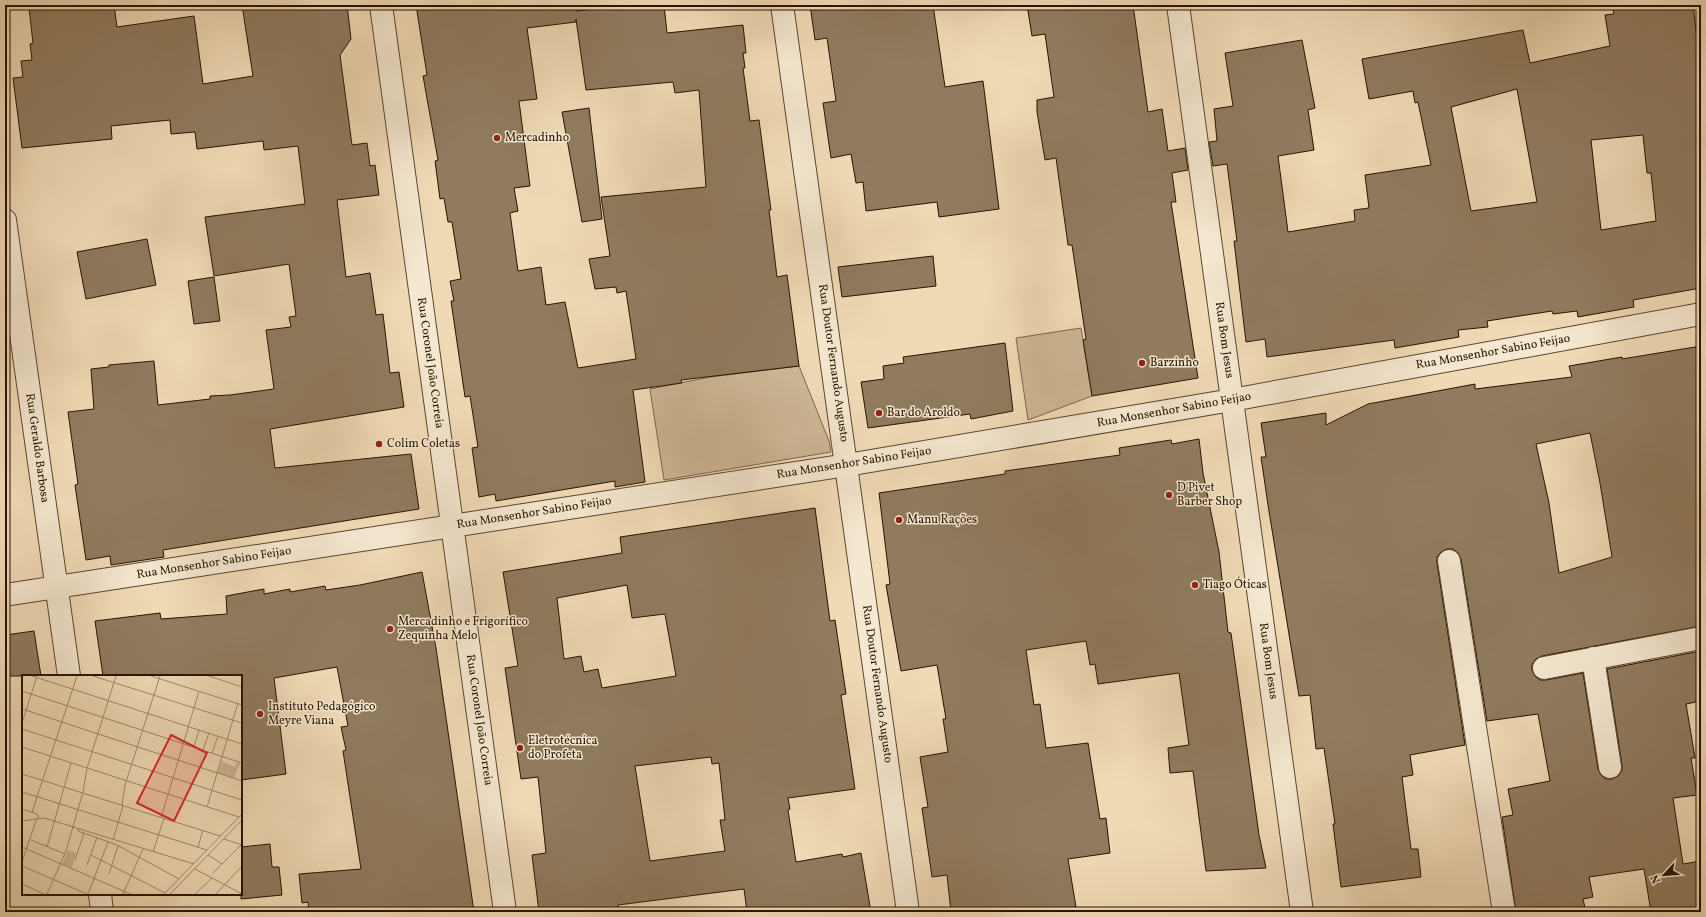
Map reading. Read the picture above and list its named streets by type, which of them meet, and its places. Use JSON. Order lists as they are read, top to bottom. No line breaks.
{"streets":{"street":["Rua Bom Jesus","Rua Monsenhor Sabino Feijao","Rua Coronel João Correia","Rua Doutor Fernando Augusto","Rua Geraldo Barbosa"]},"crossings":[["Rua Bom Jesus","Rua Monsenhor Sabino Feijao"],["Rua Monsenhor Sabino Feijao","Rua Coronel João Correia"],["Rua Monsenhor Sabino Feijao","Rua Doutor Fernando Augusto"],["Rua Monsenhor Sabino Feijao","Rua Geraldo Barbosa"]],"places":["Mercadinho","Barzinho","Bar do Aroldo","Colim Coletas","D'Pivet Barber Shop","Manu Rações","Tiago Óticas","Mercadinho e Frigorífico Zequinha Melo","Instituto Pedagógico Meyre Viana","Eletrotécnica do Profeta"],"north":"bottom left"}
